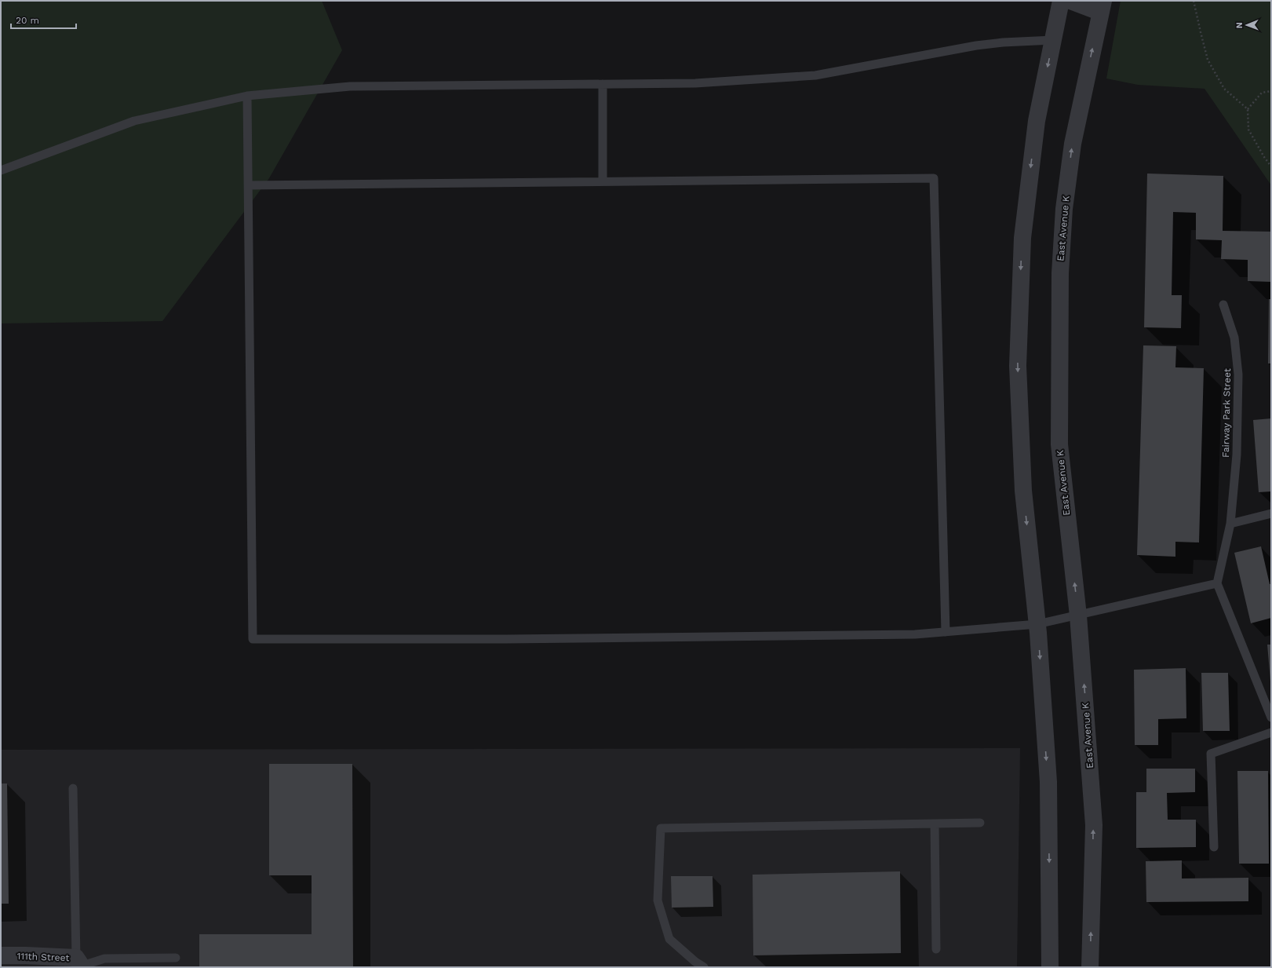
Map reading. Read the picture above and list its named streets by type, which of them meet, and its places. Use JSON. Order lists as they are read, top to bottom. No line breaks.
{"streets":{"street":["East Avenue K","111th Street"],"lane":["Fairway Park Street"]},"scale_bar":"20 m","north":"left"}
